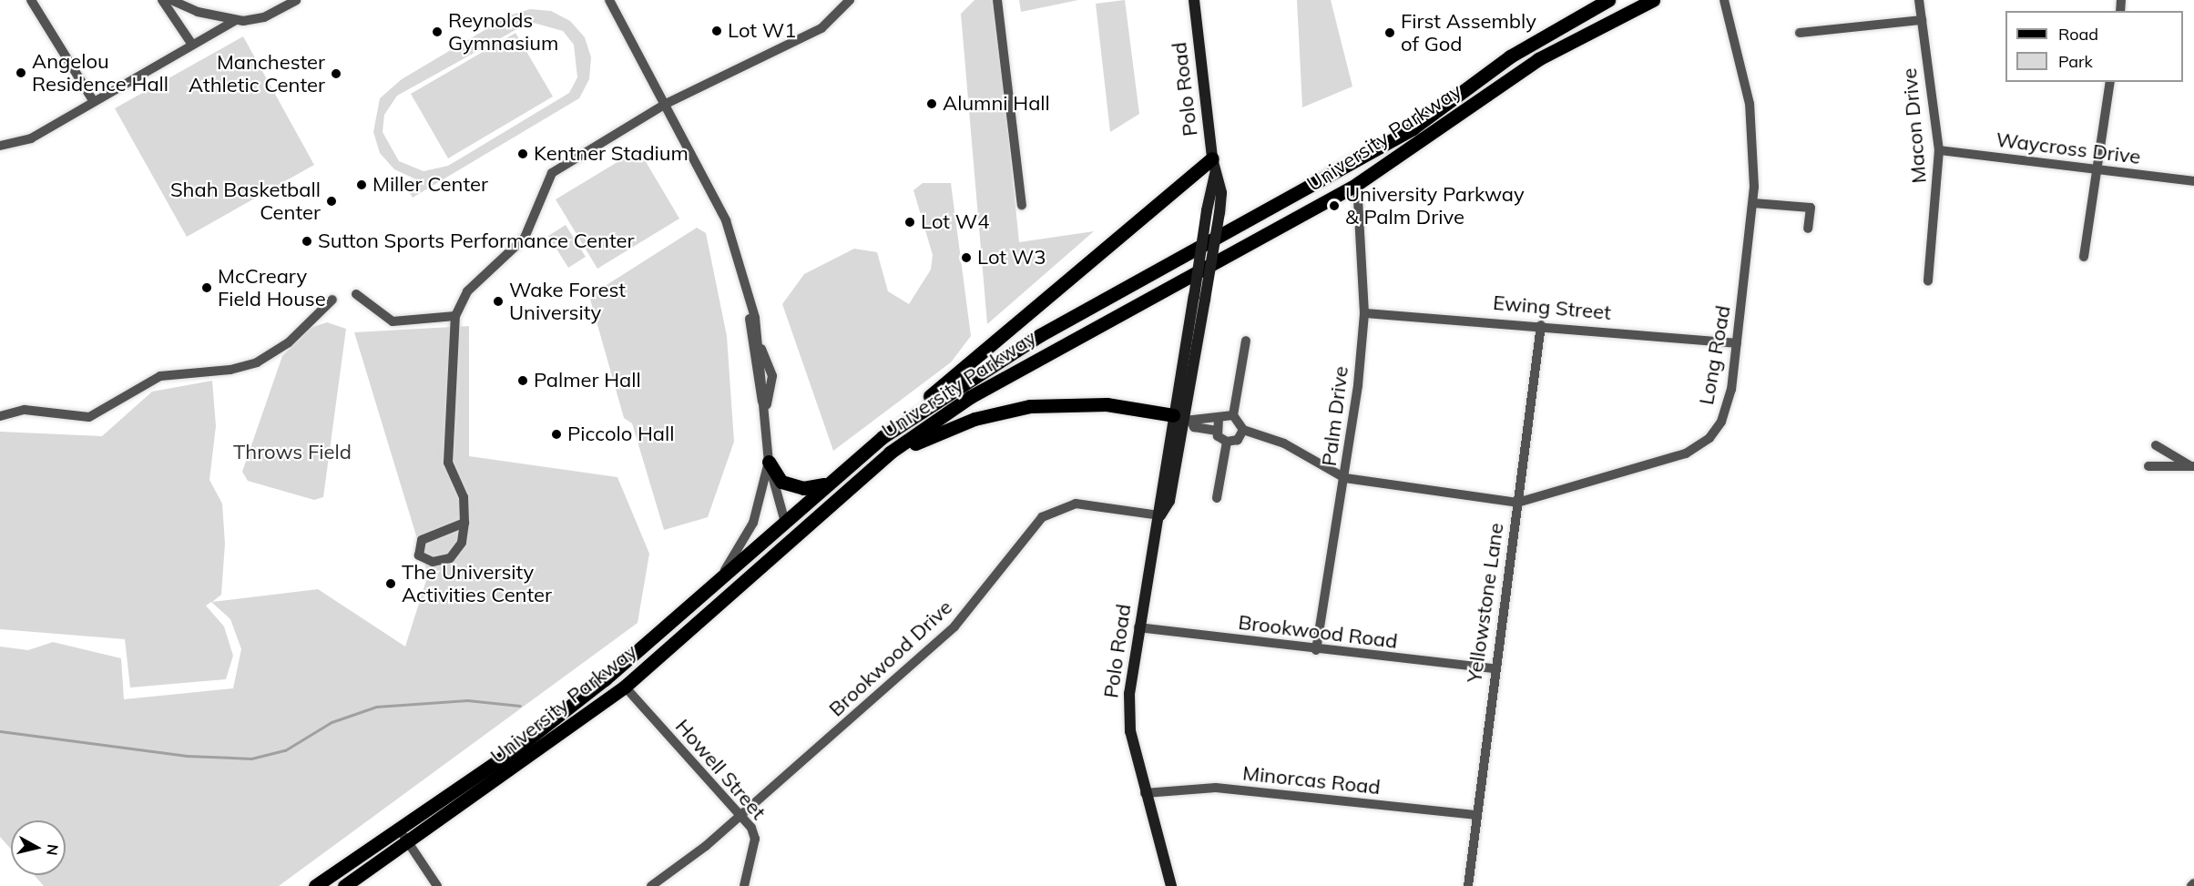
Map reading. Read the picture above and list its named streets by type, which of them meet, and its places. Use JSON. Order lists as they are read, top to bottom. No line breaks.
{"streets":{"main road":["Polo Road","University Parkway"],"street":["Macon Drive","Waycross Drive","Ewing Street","Long Road","Palm Drive","Yellowstone Lane","Brookwood Road","Brookwood Drive","Howell Street","Minorcas Road"]},"crossings":[["Polo Road","Brookwood Road"],["Polo Road","Brookwood Drive"],["Polo Road","Minorcas Road"],["Macon Drive","Waycross Drive"],["University Parkway","Palm Drive"],["University Parkway","Howell Street"],["Ewing Street","Long Road"],["Ewing Street","Palm Drive"],["Ewing Street","Yellowstone Lane"],["Long Road","Palm Drive"],["Long Road","Yellowstone Lane"],["Palm Drive","Brookwood Road"],["Yellowstone Lane","Brookwood Road"],["Yellowstone Lane","Minorcas Road"],["Brookwood Drive","Howell Street"]],"parks":["Throws Field"],"places":["Lot W1","Reynolds Gymnasium","First Assembly of God","Angelou Residence Hall","Manchester Athletic Center","Alumni Hall","Kentner Stadium","Miller Center","Shah Basketball Center","University Parkway & Palm Drive","Lot W4","Sutton Sports Performance Center","Lot W3","McCreary Field House","Wake Forest University","Palmer Hall","Piccolo Hall","The University Activities Center"],"legend":["Road","Park"],"north":"right"}
